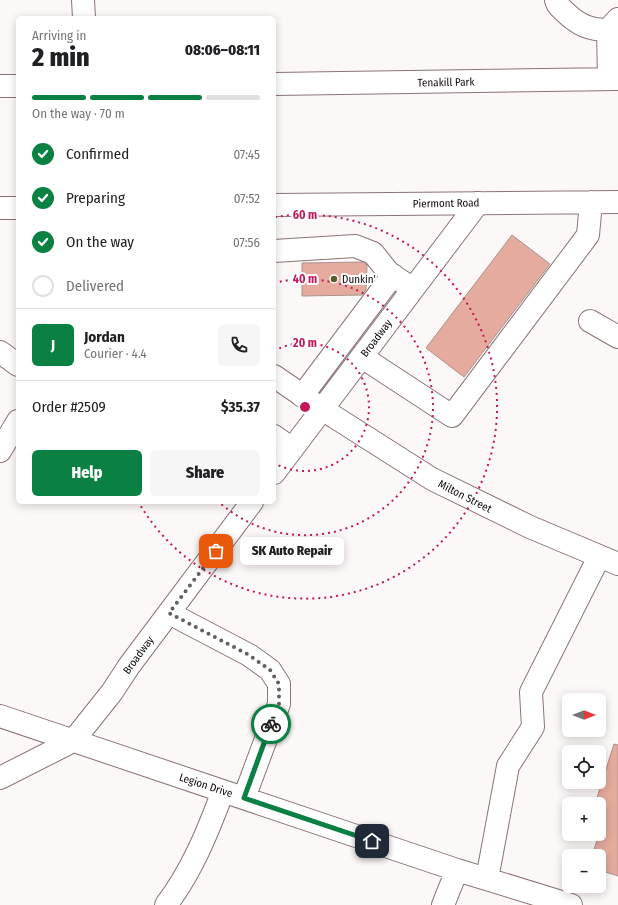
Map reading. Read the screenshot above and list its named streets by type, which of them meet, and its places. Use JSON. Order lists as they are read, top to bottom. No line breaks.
{"streets":{"street":["Tenakill Park","Piermont Road","Broadway","Milton Street","Legion Drive"]},"crossings":[["Piermont Road","Broadway"],["Broadway","Milton Street"],["Broadway","Legion Drive"]],"places":["Dunkin'","SK Auto Repair"],"north":"right","page":{"heading":["2 min","Arriving in","08:06–08:11"],"panel":["Jordan","Courier · 4.4","Order #2509","$35.37"],"bar":"On the way · 70 m","list":[["Confirmed","07:45"],["Preparing","07:52"],["On the way","07:56"],"Delivered"],"round":"J","buttons":["Help","Share"],"bubble":"SK Auto Repair","map_buttons":["+","−"]},"rings":["60 m","40 m","20 m"]}
